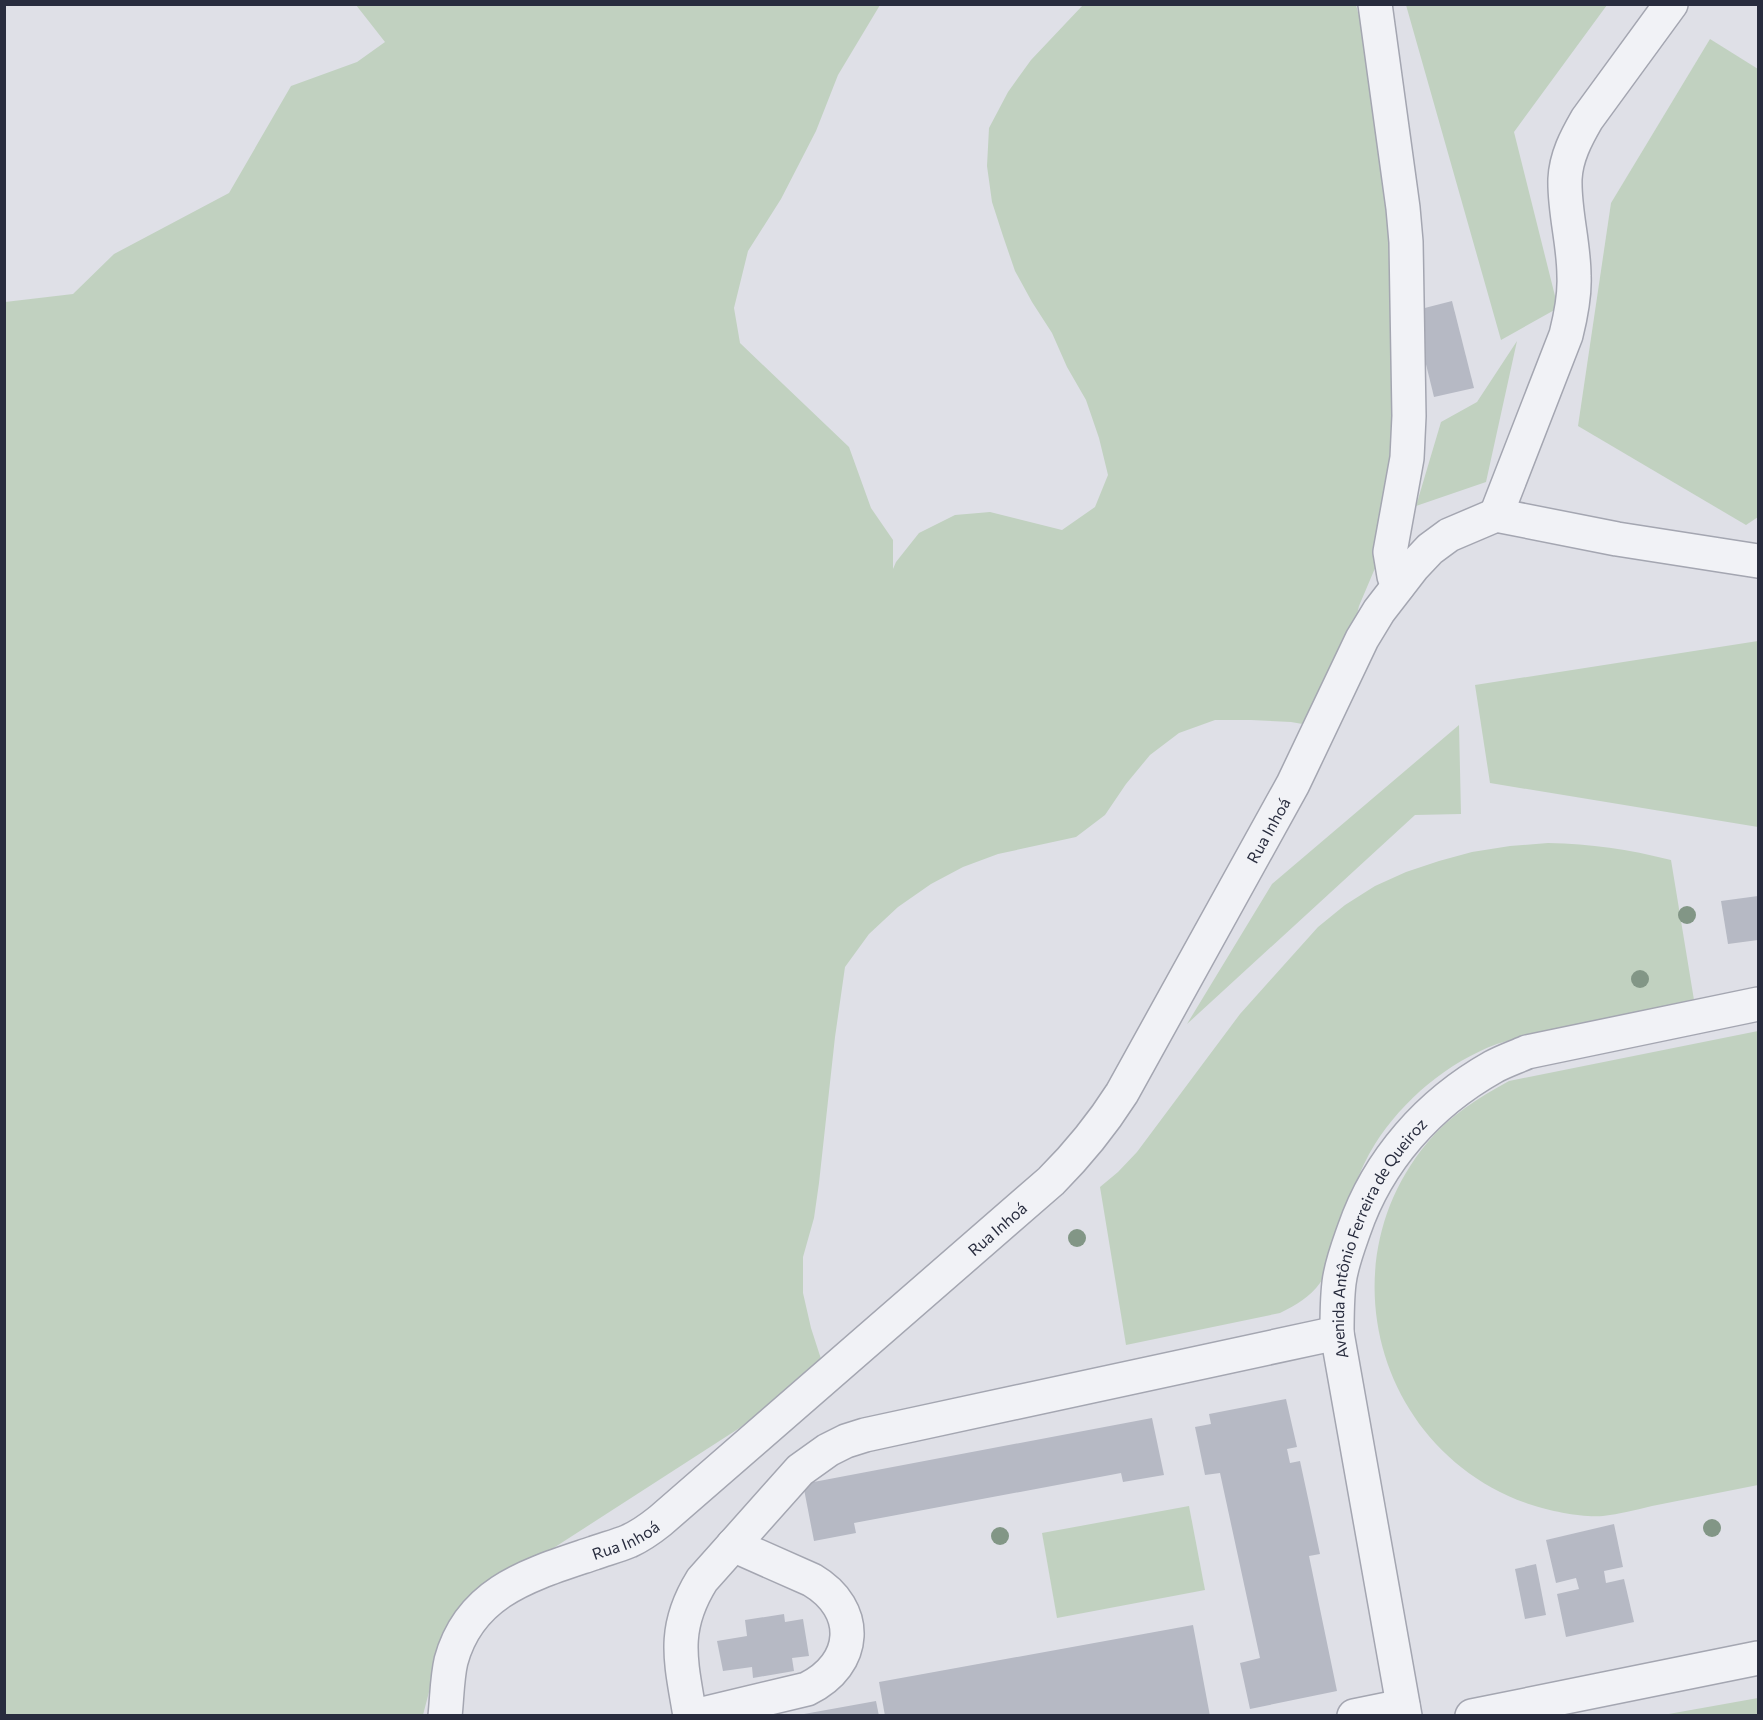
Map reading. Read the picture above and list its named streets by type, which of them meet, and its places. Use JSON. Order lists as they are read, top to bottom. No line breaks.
{"streets":{"street":["Rua Inhoá","Avenida Antônio Ferreira de Queiroz"]}}
